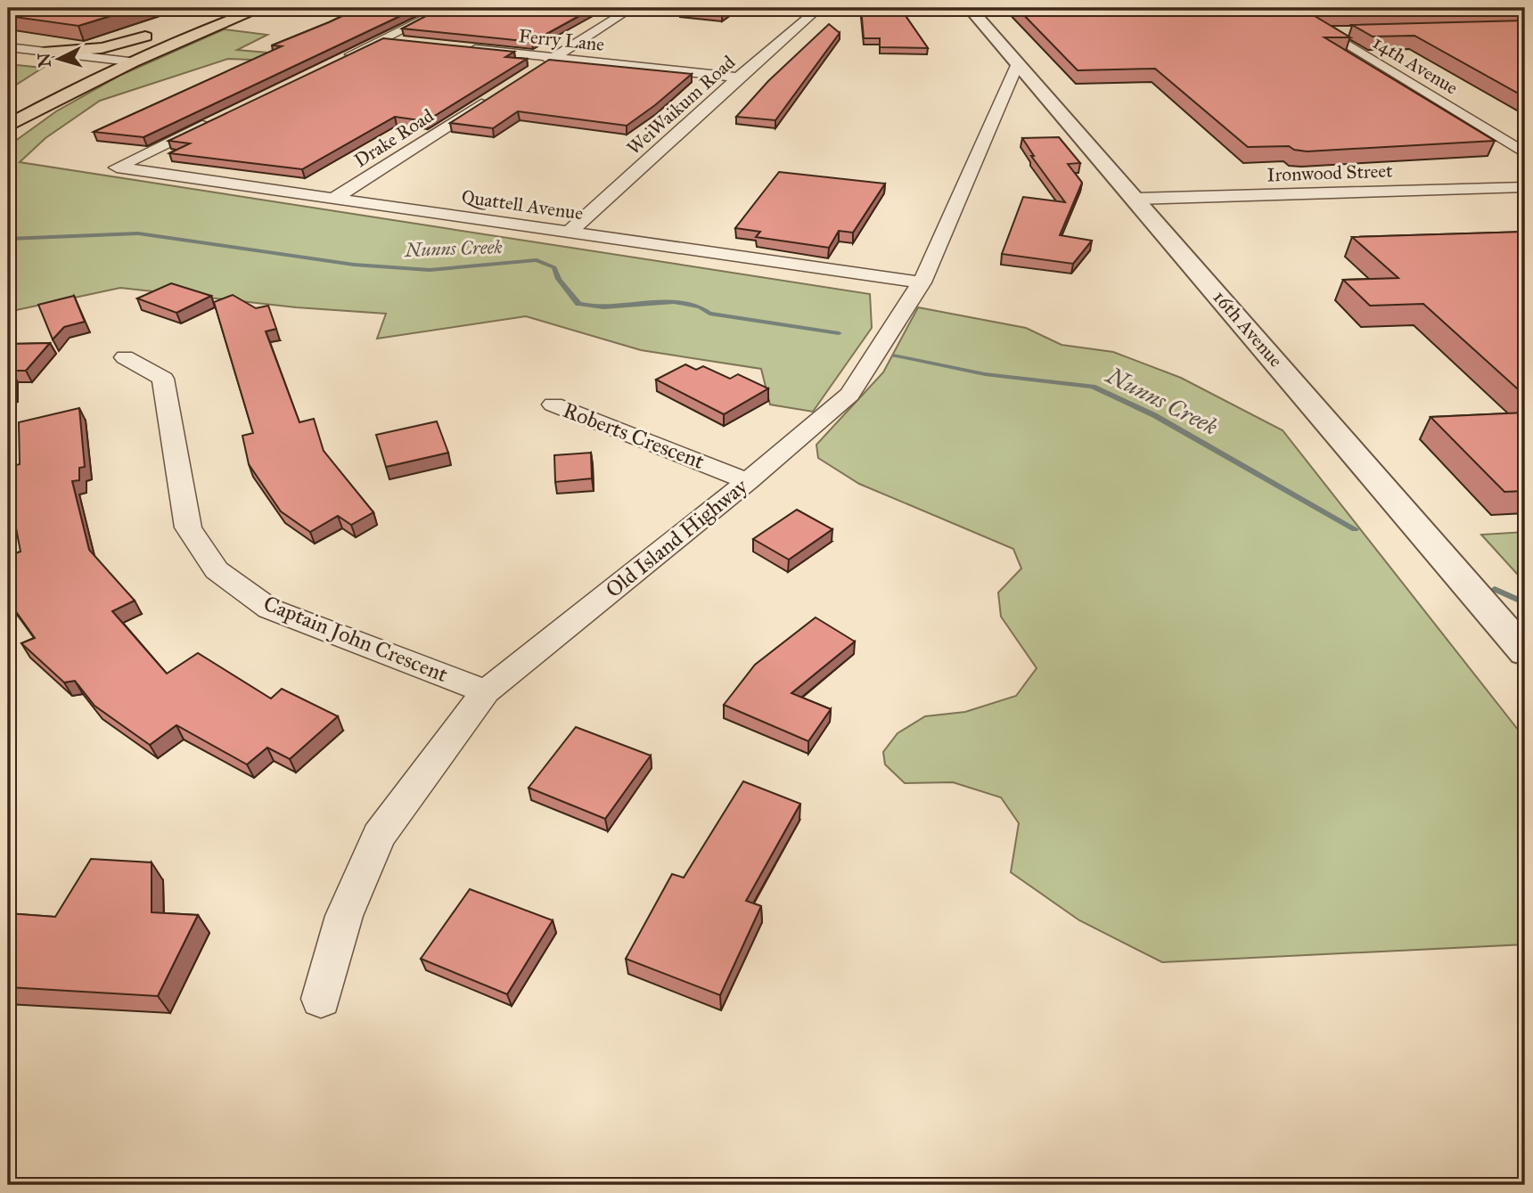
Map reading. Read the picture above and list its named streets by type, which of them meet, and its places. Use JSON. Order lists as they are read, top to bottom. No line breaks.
{"streets":{"street":["Ferry Lane","14th Avenue","WeiWaikum Road","Drake Road","Ironwood Street","Quattell Avenue","16th Avenue","Roberts Crescent","Old Island Highway","Captain John Crescent"]},"crossings":[["Ferry Lane","WeiWaikum Road"],["WeiWaikum Road","Quattell Avenue"],["Drake Road","Quattell Avenue"],["Ironwood Street","16th Avenue"],["Quattell Avenue","Old Island Highway"],["16th Avenue","Old Island Highway"],["Roberts Crescent","Old Island Highway"],["Old Island Highway","Captain John Crescent"]],"water":["Nunns Creek"],"north":"left"}
